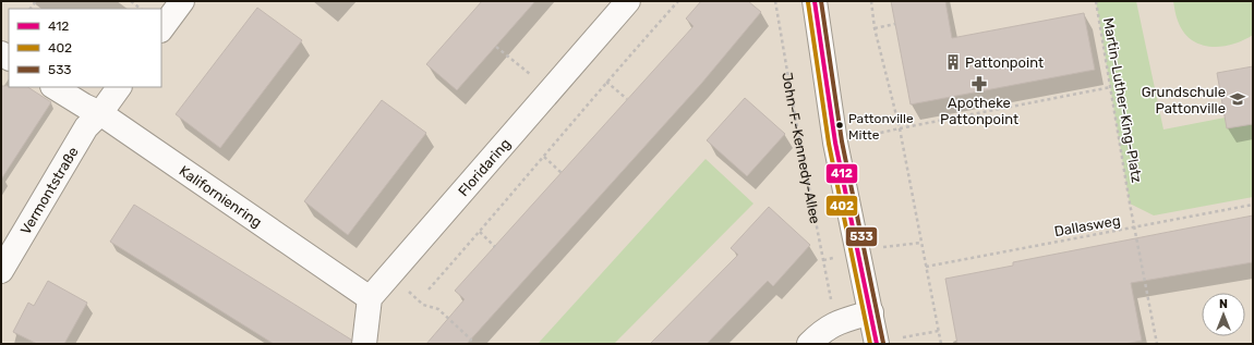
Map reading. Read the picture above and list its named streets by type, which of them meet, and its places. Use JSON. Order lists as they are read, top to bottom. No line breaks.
{"streets":{"street":["Floridaring","Vermontstraße","Kalifornienring"],"path":["Martin-Luther-King-Platz","John-F.-Kennedy-Allee","Dallasweg"]},"crossings":[["Martin-Luther-King-Platz","Dallasweg"],["Floridaring","Kalifornienring"],["Vermontstraße","Kalifornienring"]],"places":{"building":["Pattonpoint"],"pharmacy":["Apotheke Pattonpoint"],"school or university":["Grundschule Pattonville"],"other":["Pattonville Mitte"]},"lines":["transit line 412","transit line 533","transit line 402"],"legend":["412","402","533"],"north":"top"}
